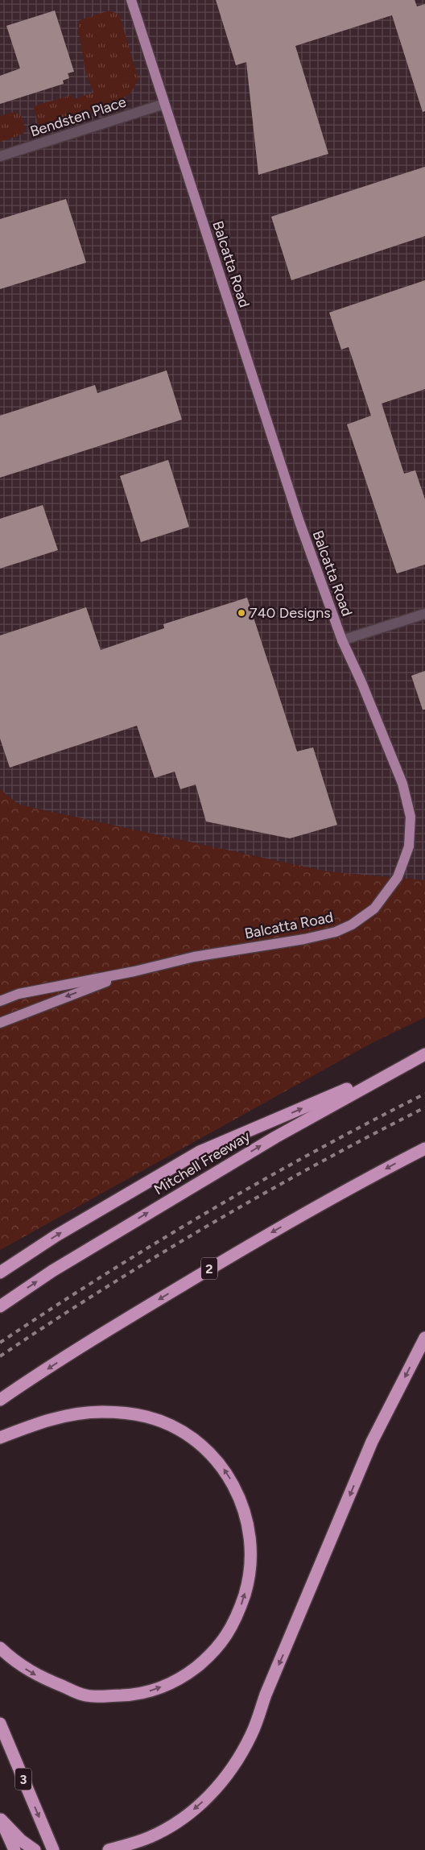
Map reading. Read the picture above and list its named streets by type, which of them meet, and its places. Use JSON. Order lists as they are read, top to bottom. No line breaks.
{"streets":{"highway":["Mitchell Freeway","2","3"],"main road":["Balcatta Road"],"street":["Bendsten Place"]},"crossings":[["Bendsten Place","Balcatta Road"]],"places":["740 Designs"]}
